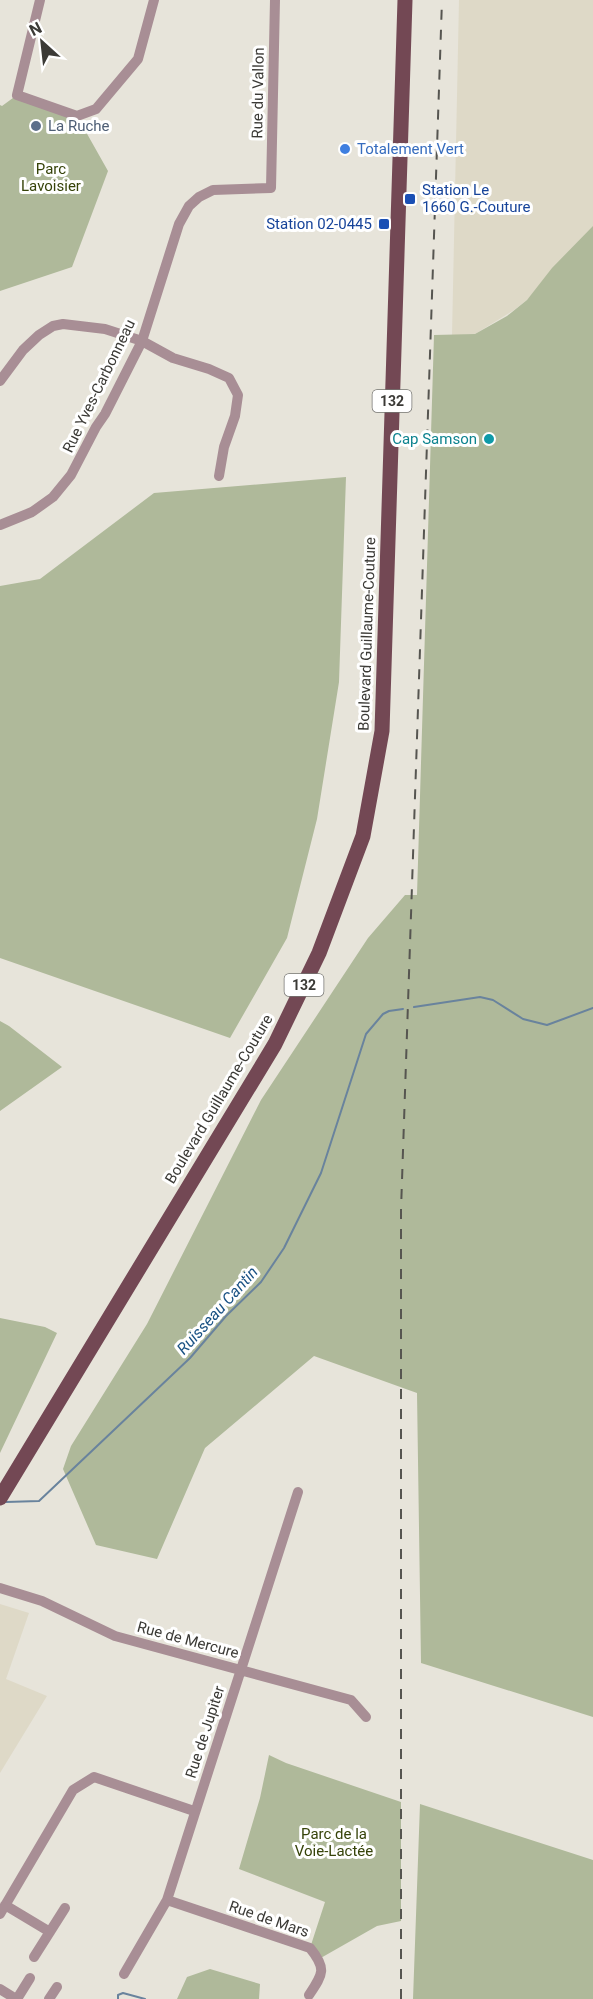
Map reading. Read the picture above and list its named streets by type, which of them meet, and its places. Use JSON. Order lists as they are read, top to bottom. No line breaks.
{"streets":{"main road":["132","Boulevard Guillaume-Couture"],"street":["Rue du Vallon","Rue Yves-Carbonneau","Rue de Mercure","Rue de Jupiter","Rue de Mars"]},"crossings":[["Rue du Vallon","Rue Yves-Carbonneau"],["Rue de Mercure","Rue de Jupiter"],["Rue de Jupiter","Rue de Mars"]],"water":["Ruisseau Cantin"],"parks":["Parc Lavoisier","Parc de la Voie-Lactée"],"places":{"other":["La Ruche","Totalement Vert","Cap Samson"],"transit":["Station Le 1660 G.-Couture","Station 02-0445"]},"north":"top left"}
